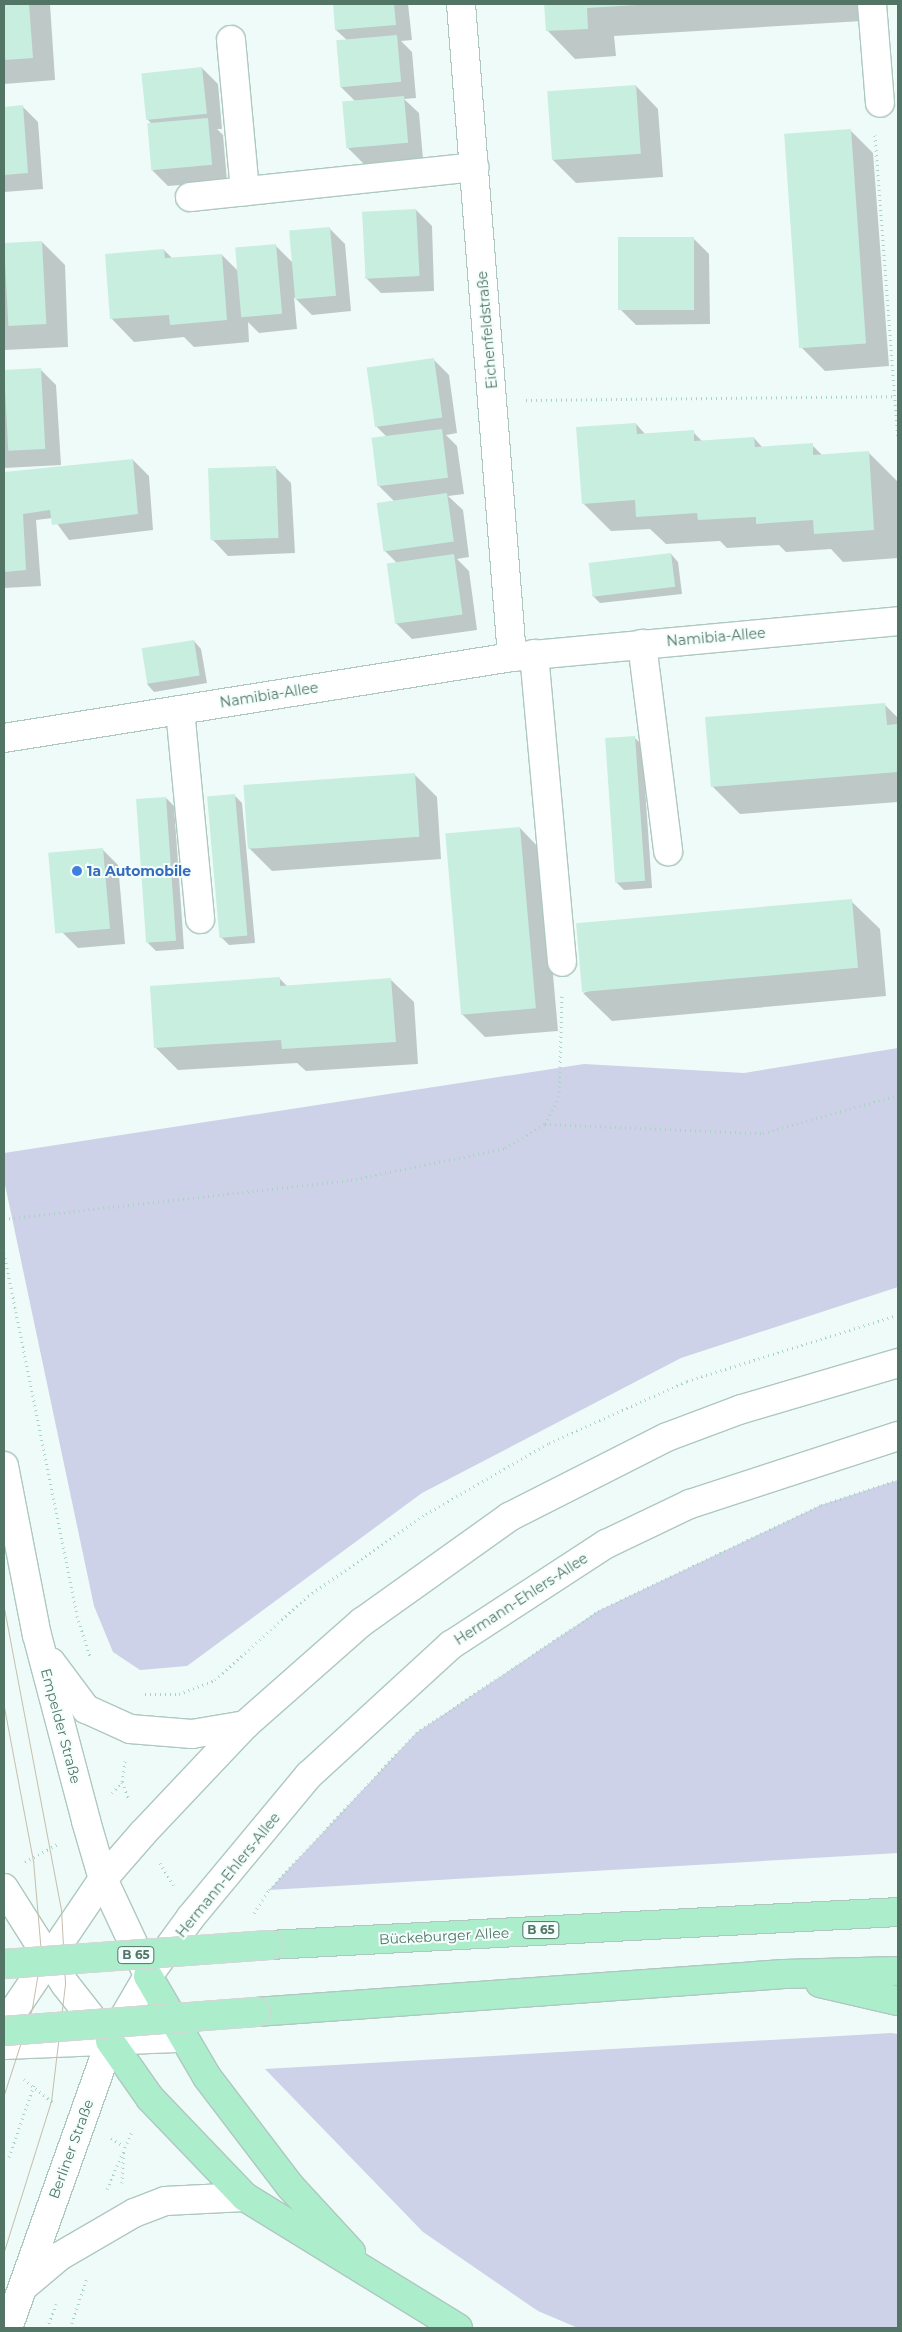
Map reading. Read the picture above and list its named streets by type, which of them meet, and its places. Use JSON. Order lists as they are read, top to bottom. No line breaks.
{"streets":{"highway":["B 65","Bückeburger Allee"],"street":["Eichenfeldstraße","Namibia-Allee","Hermann-Ehlers-Allee","Empelder Straße","Berliner Straße"]},"crossings":[["Eichenfeldstraße","Namibia-Allee"],["Hermann-Ehlers-Allee","Empelder Straße"],["Hermann-Ehlers-Allee","Berliner Straße"],["Empelder Straße","Berliner Straße"]],"places":["1a Automobile"]}
